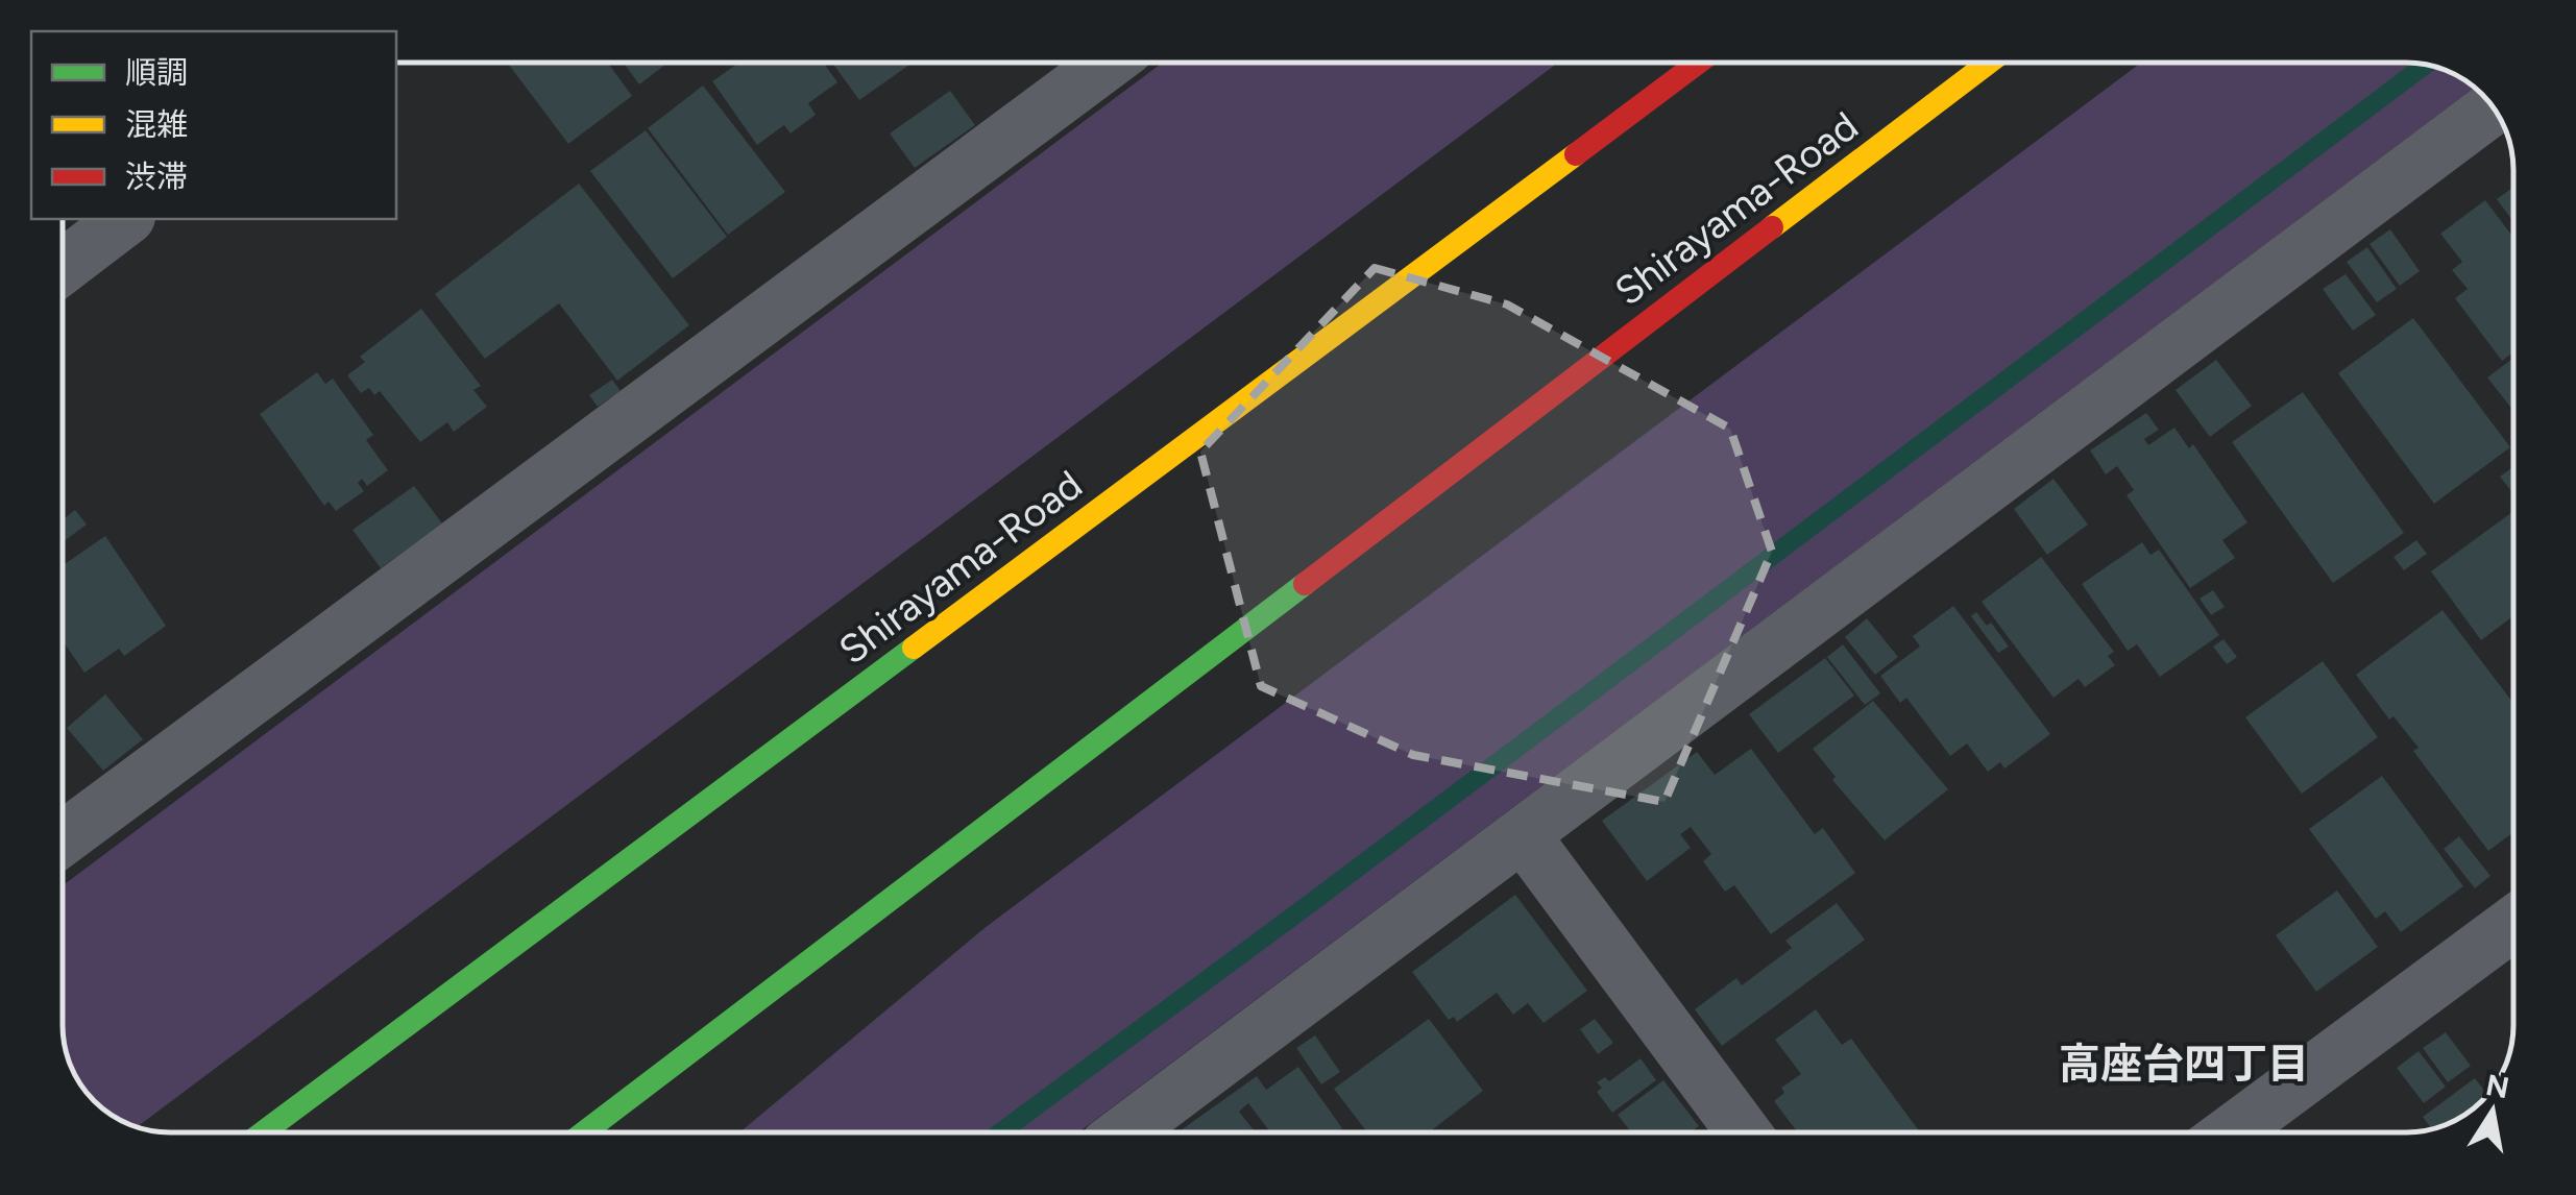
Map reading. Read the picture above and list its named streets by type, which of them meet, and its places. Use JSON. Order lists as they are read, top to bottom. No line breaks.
{"streets":{"street":["Shirayama-Road"]},"districts":["高座台四丁目"],"legend":["順調","混雑","渋滞"],"north":"top"}
